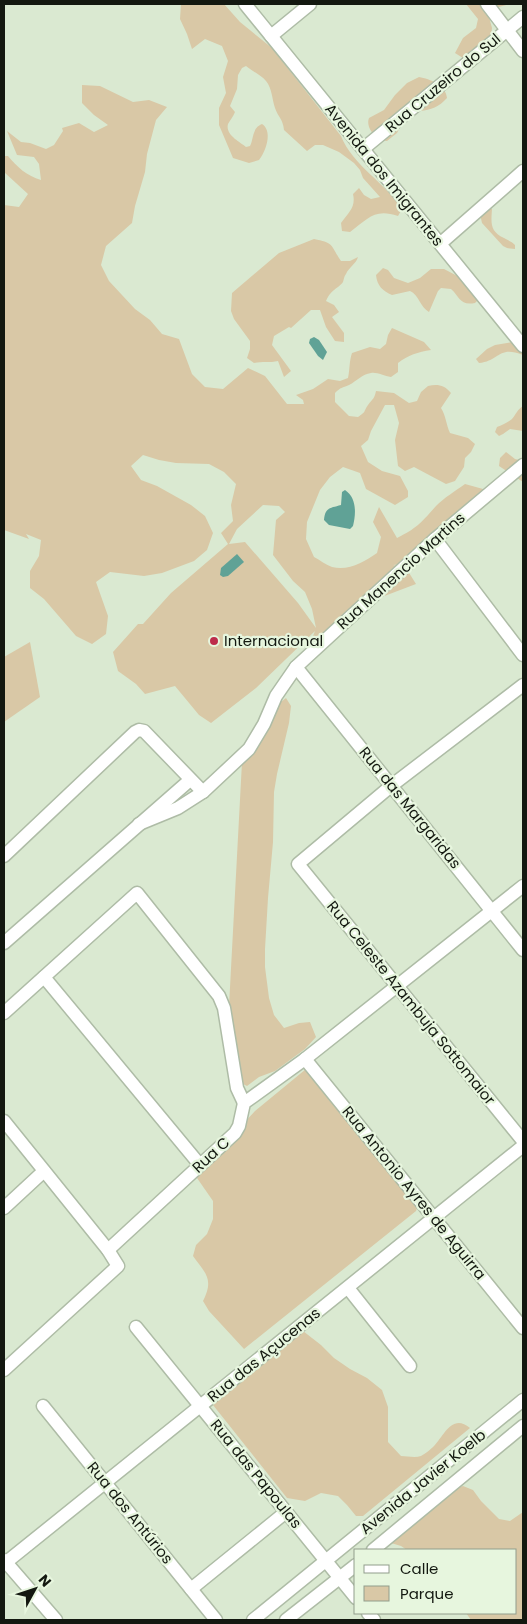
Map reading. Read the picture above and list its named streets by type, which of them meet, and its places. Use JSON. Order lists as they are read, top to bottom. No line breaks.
{"streets":{"street":["Rua Cruzeiro do Sul","Avenida dos Imigrantes","Rua Manencio Martins","Rua das Margaridas","Rua Celeste Azambuja Sottomaior","Rua C","Rua Antonio Ayres de Aguirra","Rua das Açucenas","Rua das Papoulas","Avenida Javier Koelb","Rua dos Antúrios"]},"crossings":[["Rua Cruzeiro do Sul","Avenida dos Imigrantes"],["Rua Manencio Martins","Rua das Margaridas"],["Rua das Margaridas","Rua Celeste Azambuja Sottomaior"],["Rua Antonio Ayres de Aguirra","Rua das Açucenas"],["Rua das Açucenas","Rua das Papoulas"],["Rua das Açucenas","Rua dos Antúrios"],["Rua das Papoulas","Avenida Javier Koelb"]],"places":["Internacional"],"legend":["Calle","Parque"],"north":"top right"}
